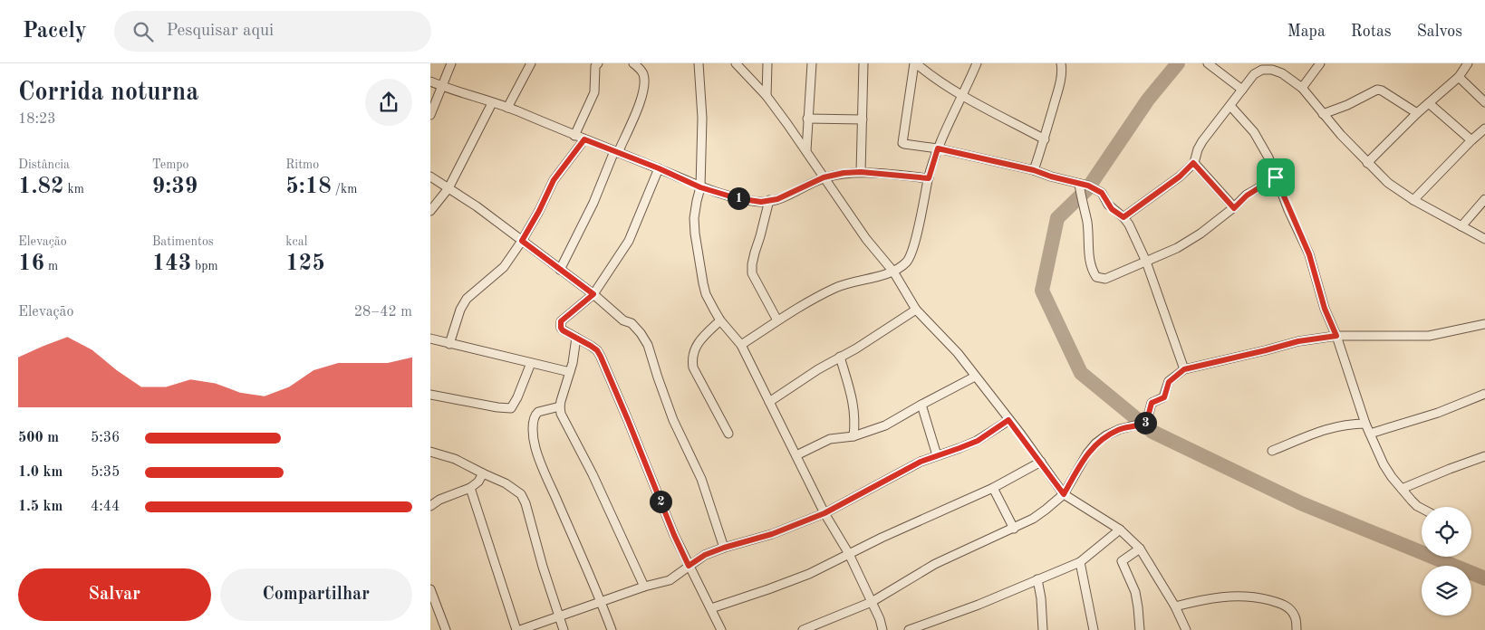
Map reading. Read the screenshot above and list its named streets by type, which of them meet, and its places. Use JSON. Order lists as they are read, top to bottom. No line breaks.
{"page":{"header":"Pacely","search":"Pesquisar aqui","nav":["Mapa","Rotas","Salvos"],"heading":["Corrida noturna","18:23"],"stats":[["Distância","1.82 km"],["Tempo","9:39"],["Ritmo","5:18 /km"],["Elevação","16 m"],["Batimentos","143 bpm"],["kcal","125"]],"pins":["1","3","2"],"chart":["Elevação","28–42 m"],"list":[{"name":"500 m","note":"5:36"},{"name":"1.0 km","note":"5:35"},{"name":"1.5 km","note":"4:44"}],"buttons":["Salvar","Compartilhar"]}}
